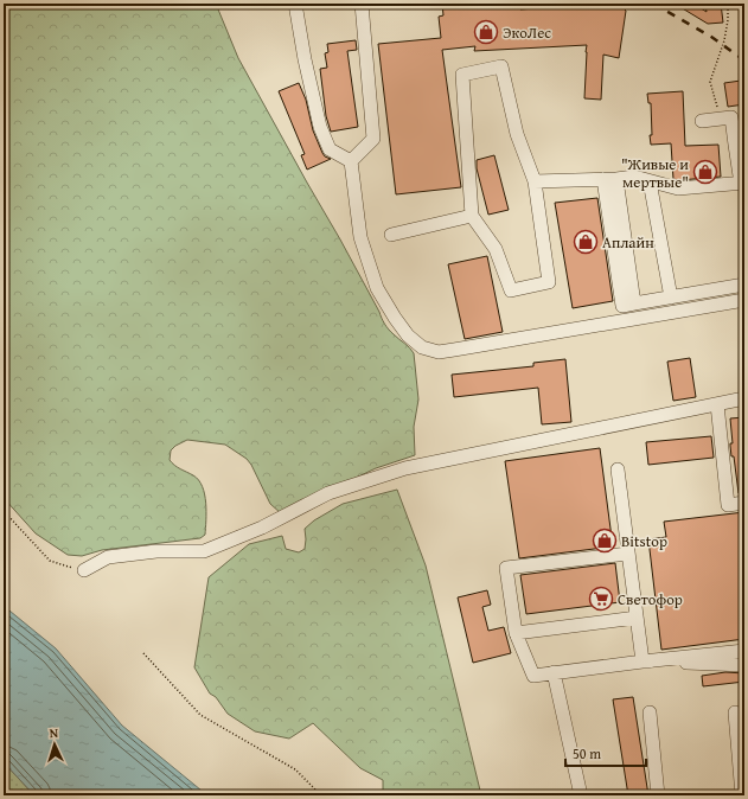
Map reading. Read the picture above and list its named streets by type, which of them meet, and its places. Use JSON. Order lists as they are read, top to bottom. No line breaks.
{"places":{"shop":["ЭкоЛес","\"Живые и мертвые\"","Аплайн","Bitstop"],"supermarket":["Светофор"]},"scale_bar":"50 m","north":"top"}
